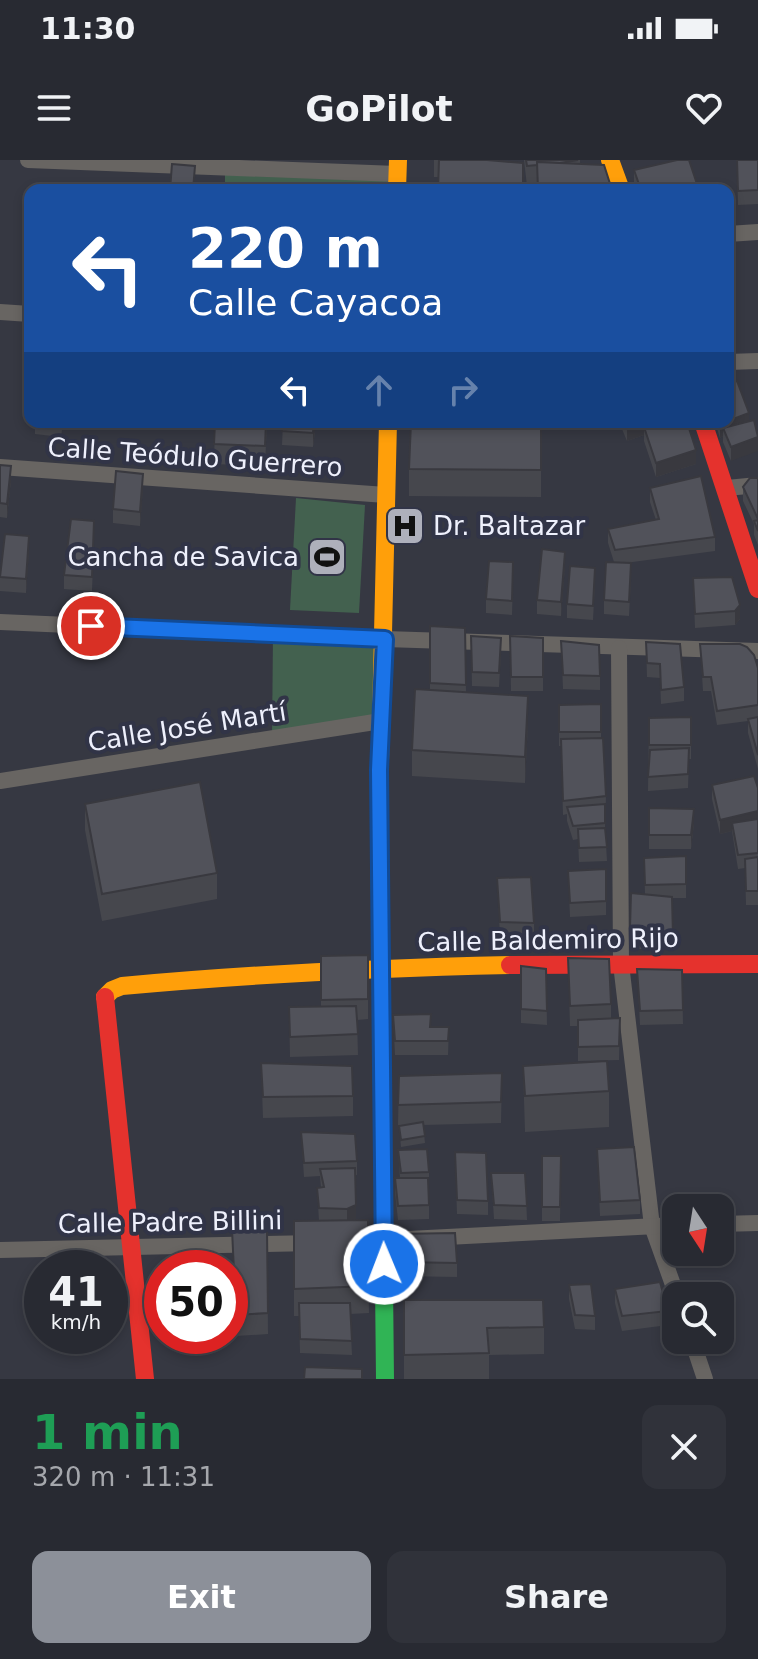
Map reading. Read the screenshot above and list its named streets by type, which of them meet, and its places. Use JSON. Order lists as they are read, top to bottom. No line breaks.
{"streets":{"main road":["Calle Baldemiro Rijo"],"street":["Calle Teódulo Guerrero","Calle José Martí","Calle Padre Billini"]},"crossings":[["Calle Baldemiro Rijo","Calle Padre Billini"]],"places":{"hospital":["Dr. Baltazar"],"sports":["Cancha de Savica"]},"north":"bottom","page":{"status":"11:30","header":"GoPilot","turn":["220 m","Calle Cayacoa"],"speed":"41 km/h","limit":"50","heading":["1 min","320 m · 11:31"],"buttons":["Exit","Share"]}}
